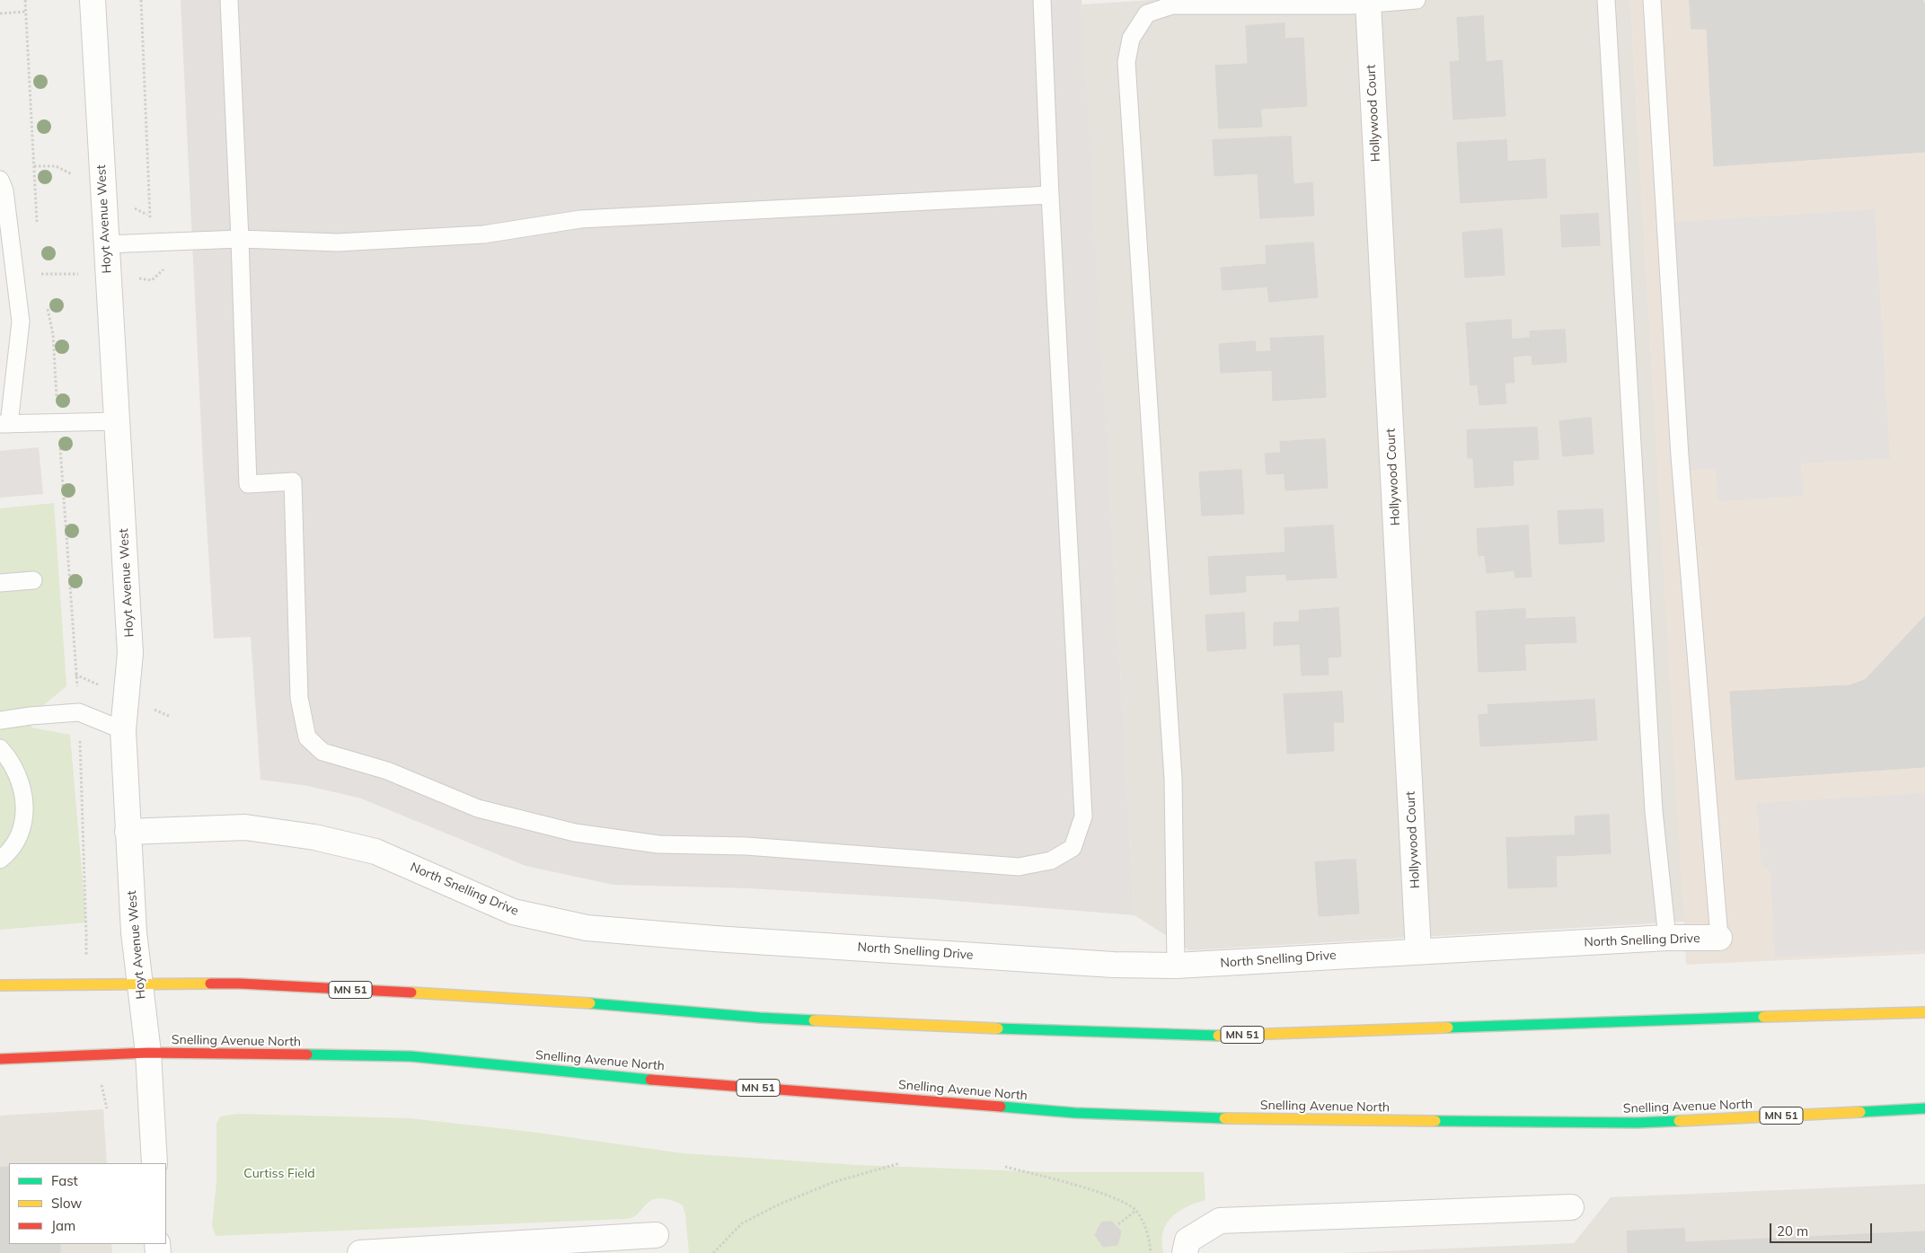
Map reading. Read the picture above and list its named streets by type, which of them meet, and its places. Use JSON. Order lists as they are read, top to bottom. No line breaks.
{"streets":{"main road":["MN 51","Snelling Avenue North"],"street":["Hollywood Court","Hoyt Avenue West","North Snelling Drive"]},"crossings":[["Hollywood Court","North Snelling Drive"],["Hoyt Avenue West","North Snelling Drive"],["Hoyt Avenue West","MN 51"],["Hoyt Avenue West","Snelling Avenue North"]],"parks":["Curtiss Field"],"legend":["Fast","Slow","Jam"],"scale_bar":"20 m"}
